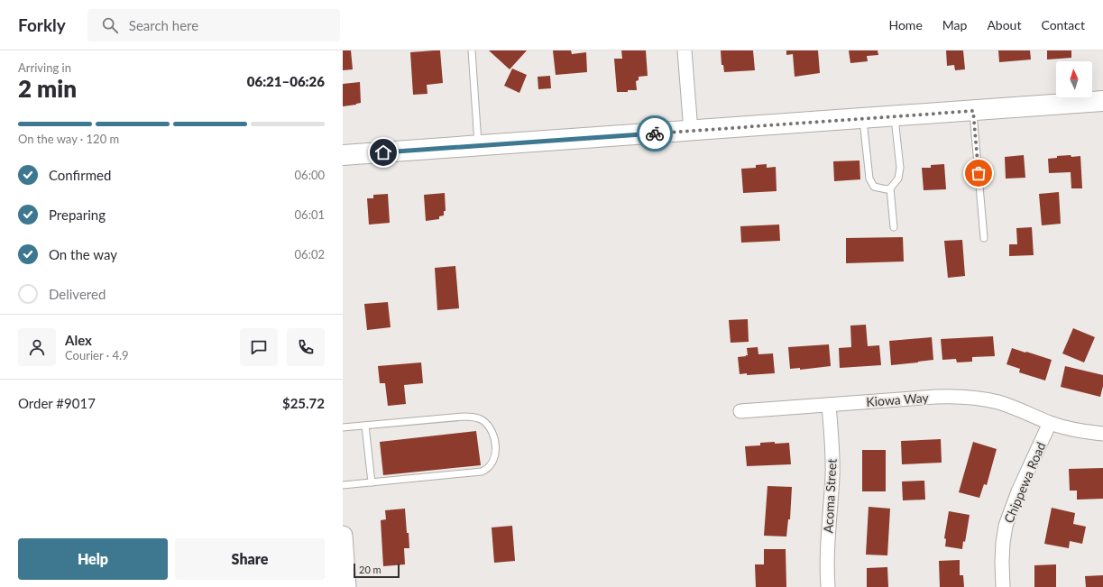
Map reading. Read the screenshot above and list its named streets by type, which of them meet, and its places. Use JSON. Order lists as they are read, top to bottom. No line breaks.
{"streets":{"street":["Kiowa Way","Chippewa Road","Acoma Street"]},"crossings":[["Kiowa Way","Chippewa Road"],["Kiowa Way","Acoma Street"]],"scale_bar":"20 m","north":"top","page":{"header":"Forkly","search":"Search here","nav":["Home","Map","About","Contact"],"heading":["2 min","Arriving in","06:21–06:26"],"panel":["Alex","Courier · 4.9","Order #9017","$25.72"],"bar":"On the way · 120 m","list":[["Confirmed","06:00"],["Preparing","06:01"],["On the way","06:02"],"Delivered"],"buttons":["Help","Share"],"scale":"20 m"}}
